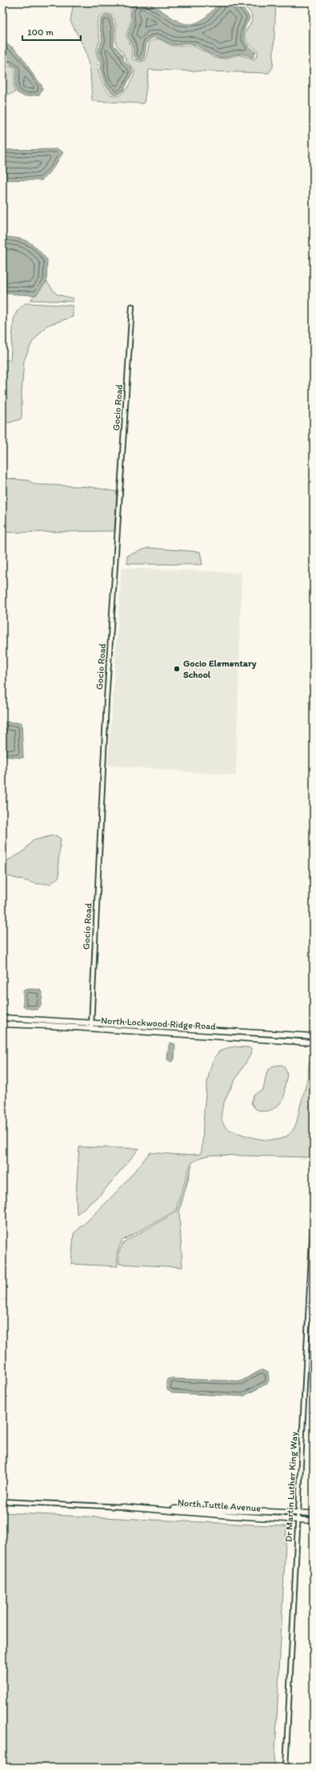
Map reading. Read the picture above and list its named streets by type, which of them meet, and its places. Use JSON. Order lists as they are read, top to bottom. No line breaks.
{"streets":{"main road":["North Lockwood Ridge Road","North Tuttle Avenue"],"street":["Gocio Road","Dr Martin Luther King Way"]},"crossings":[["Gocio Road","North Lockwood Ridge Road"],["Dr Martin Luther King Way","North Tuttle Avenue"]],"places":["Gocio Elementary School"],"scale_bar":"100 m"}
